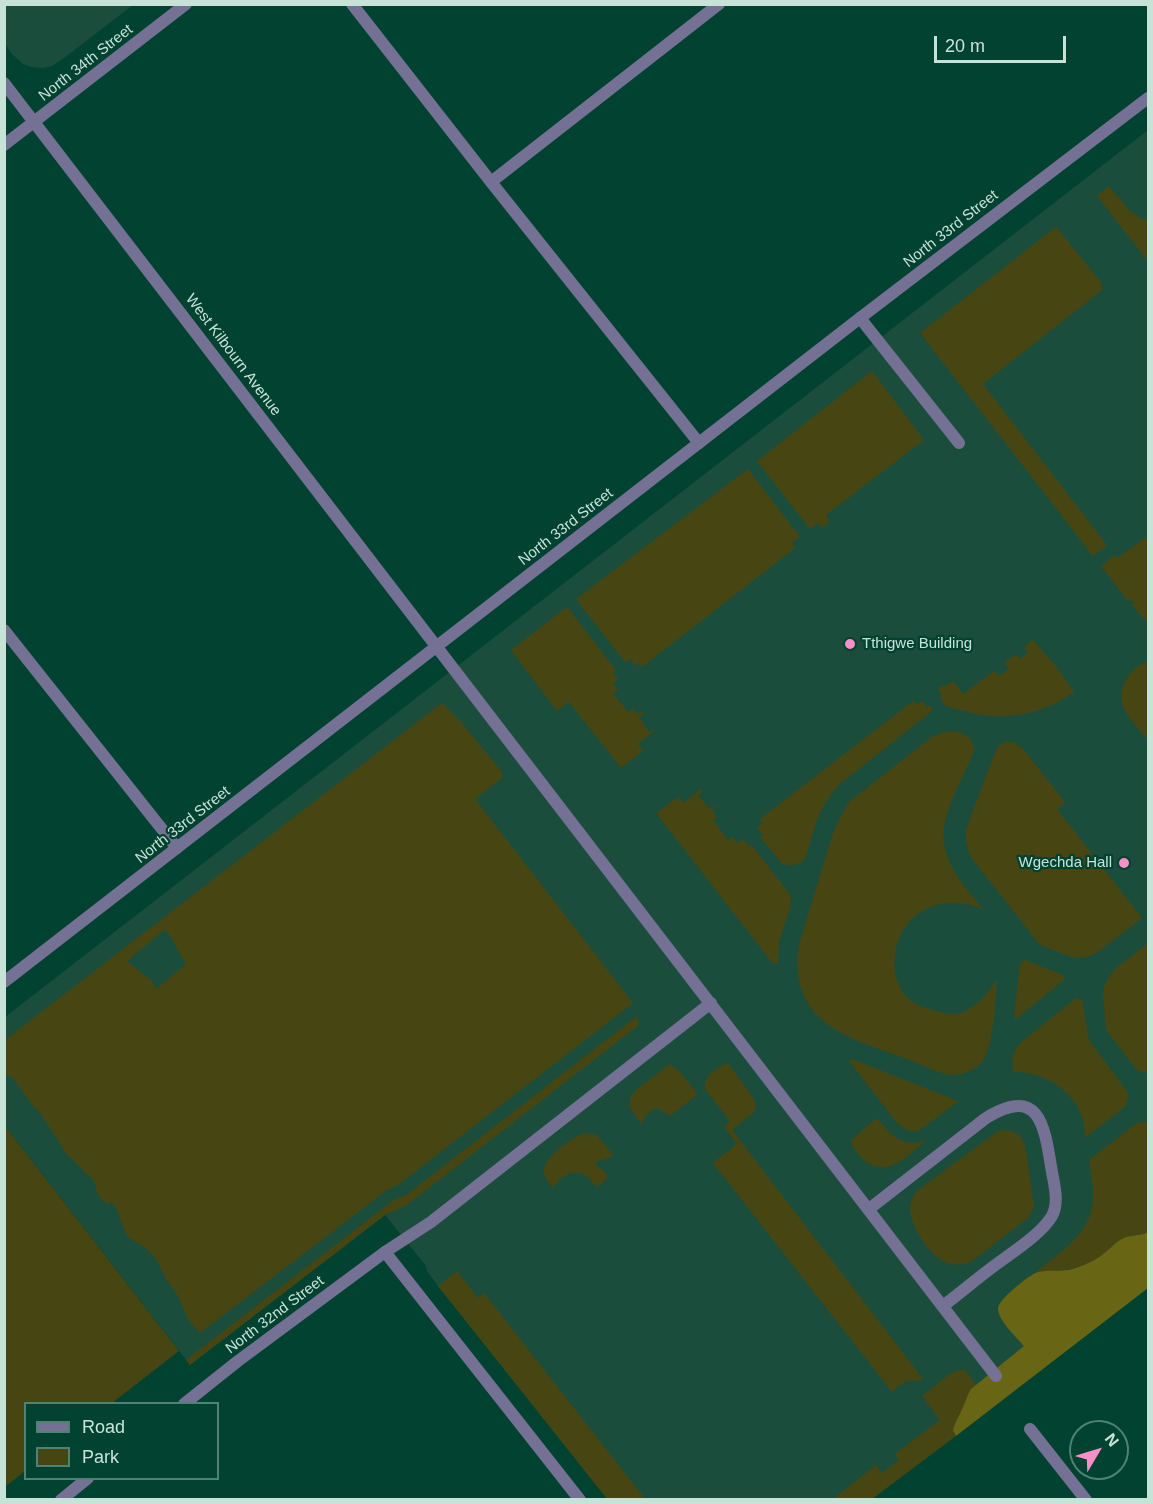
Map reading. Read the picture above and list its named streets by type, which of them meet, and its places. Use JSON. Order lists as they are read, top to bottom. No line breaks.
{"streets":{"street":["North 34th Street","North 33rd Street","West Kilbourn Avenue","North 32nd Street"]},"crossings":[["North 34th Street","West Kilbourn Avenue"],["North 33rd Street","West Kilbourn Avenue"],["West Kilbourn Avenue","North 32nd Street"]],"places":["Tthigwe Building","Wgechda Hall"],"legend":["Road","Park"],"scale_bar":"20 m","north":"top right"}
